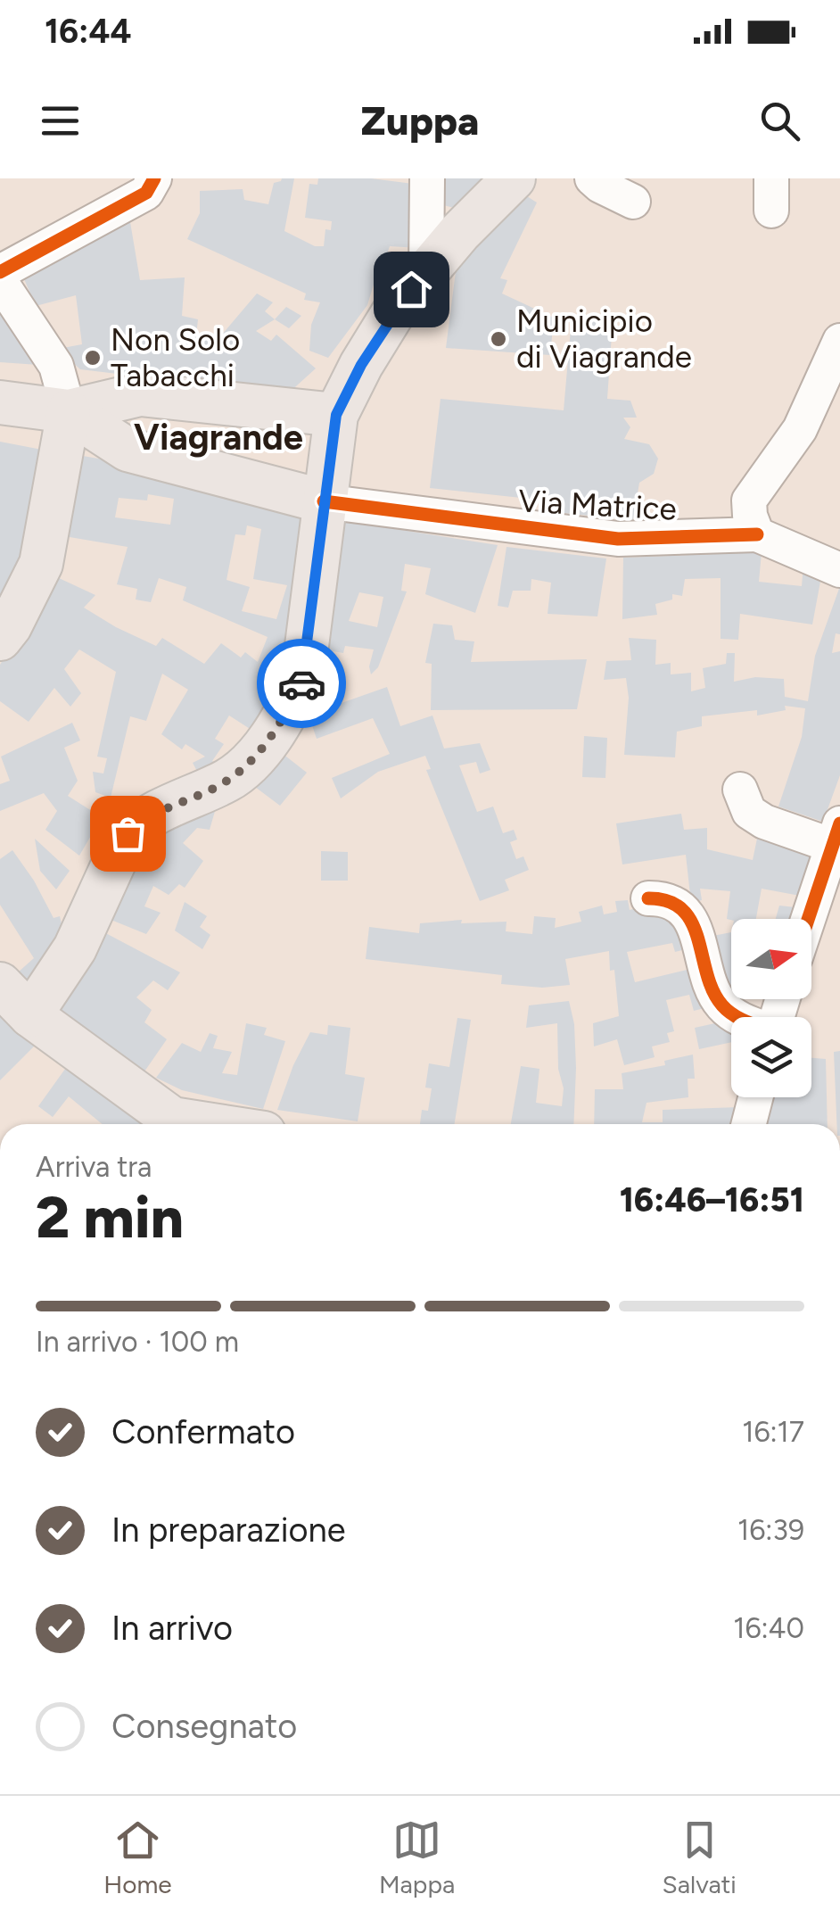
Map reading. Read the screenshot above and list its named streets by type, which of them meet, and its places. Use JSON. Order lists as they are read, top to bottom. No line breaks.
{"streets":{"street":["Via Matrice"]},"districts":["Viagrande"],"places":["Municipio di Viagrande","Non Solo Tabacchi"],"north":"right","page":{"status":"16:44","header":"Zuppa","heading":["2 min","Arriva tra","16:46–16:51"],"bar":"In arrivo · 100 m","list":[["Confermato","16:17"],["In preparazione","16:39"],["In arrivo","16:40"],"Consegnato"],"tabs":["Home","Mappa","Salvati"]}}
